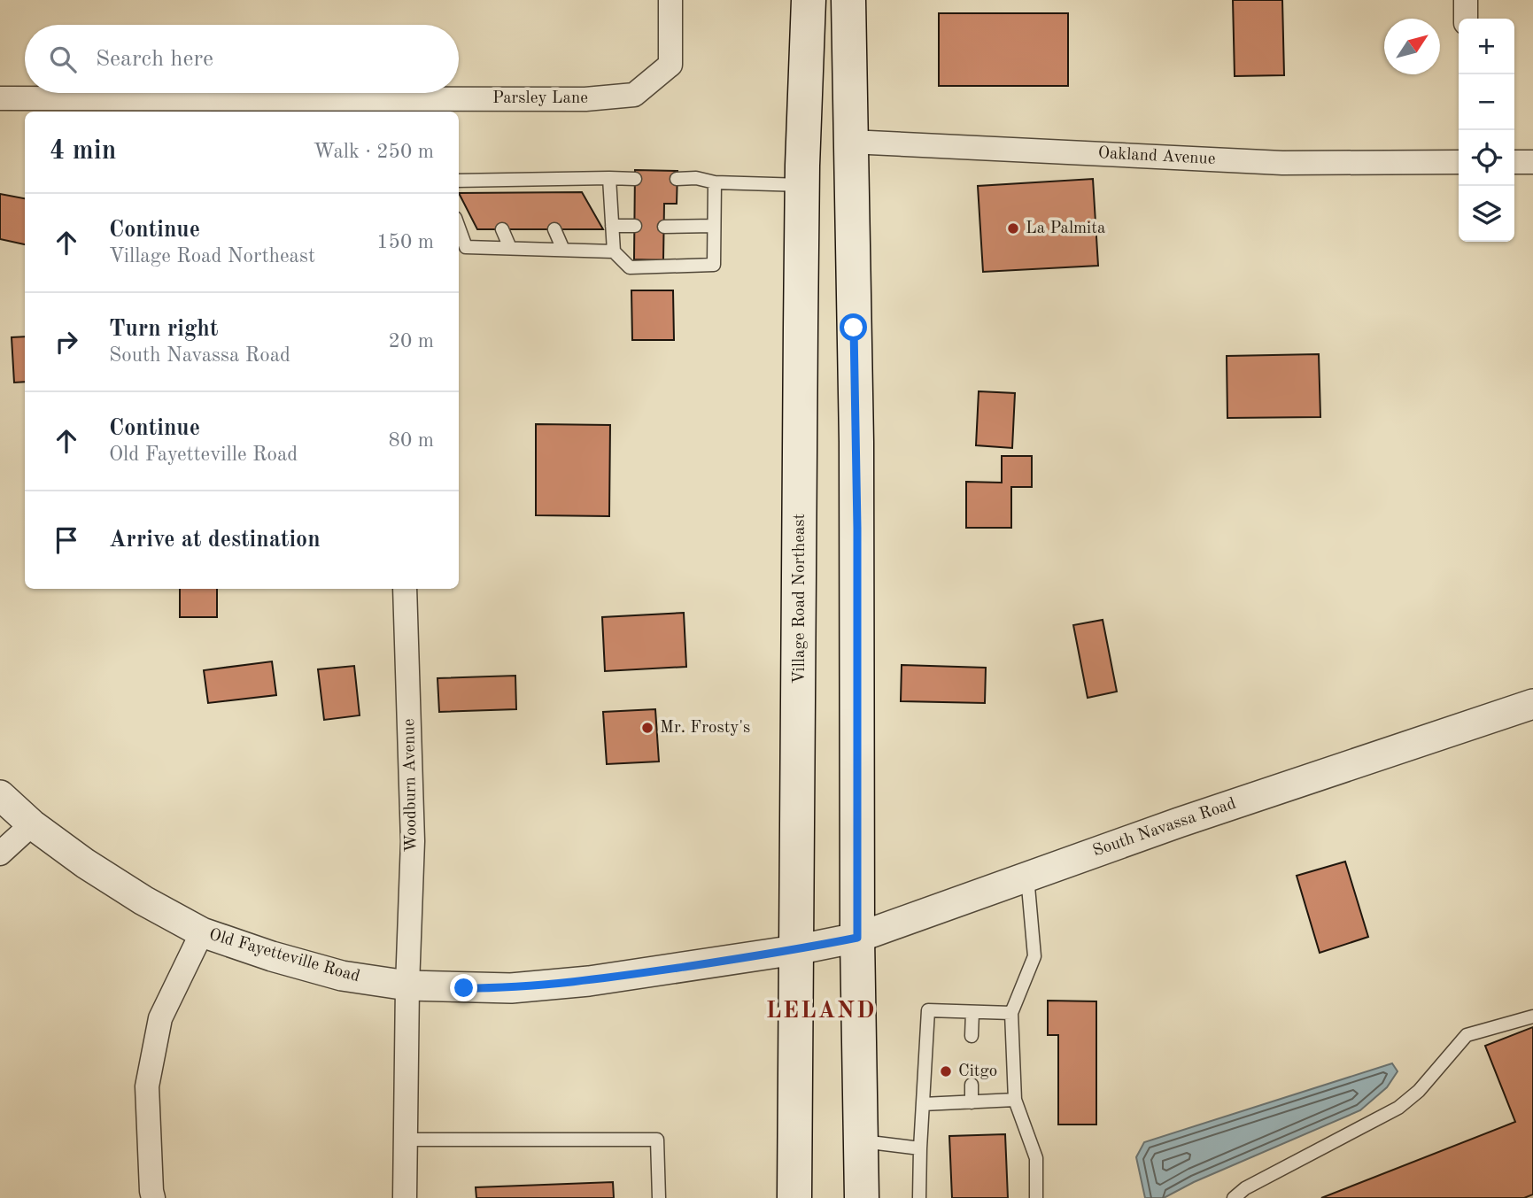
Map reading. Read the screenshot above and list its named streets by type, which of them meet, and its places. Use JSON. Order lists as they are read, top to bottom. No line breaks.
{"streets":{"main road":["Village Road Northeast"],"street":["Parsley Lane","Oakland Avenue","Woodburn Avenue","South Navassa Road","Old Fayetteville Road"]},"crossings":[["Village Road Northeast","South Navassa Road"],["Village Road Northeast","Old Fayetteville Road"],["Woodburn Avenue","Old Fayetteville Road"],["South Navassa Road","Old Fayetteville Road"]],"districts":["LELAND"],"places":["La Palmita","Mr. Frosty's","Citgo"],"north":"top right","page":{"map_buttons":["+","−"],"search":"Search here","heading":["4 min","Walk · 250 m"],"list":[["Continue","Village Road Northeast","150 m"],["Turn right","South Navassa Road","20 m"],["Continue","Old Fayetteville Road","80 m"],"Arrive at destination"]}}
